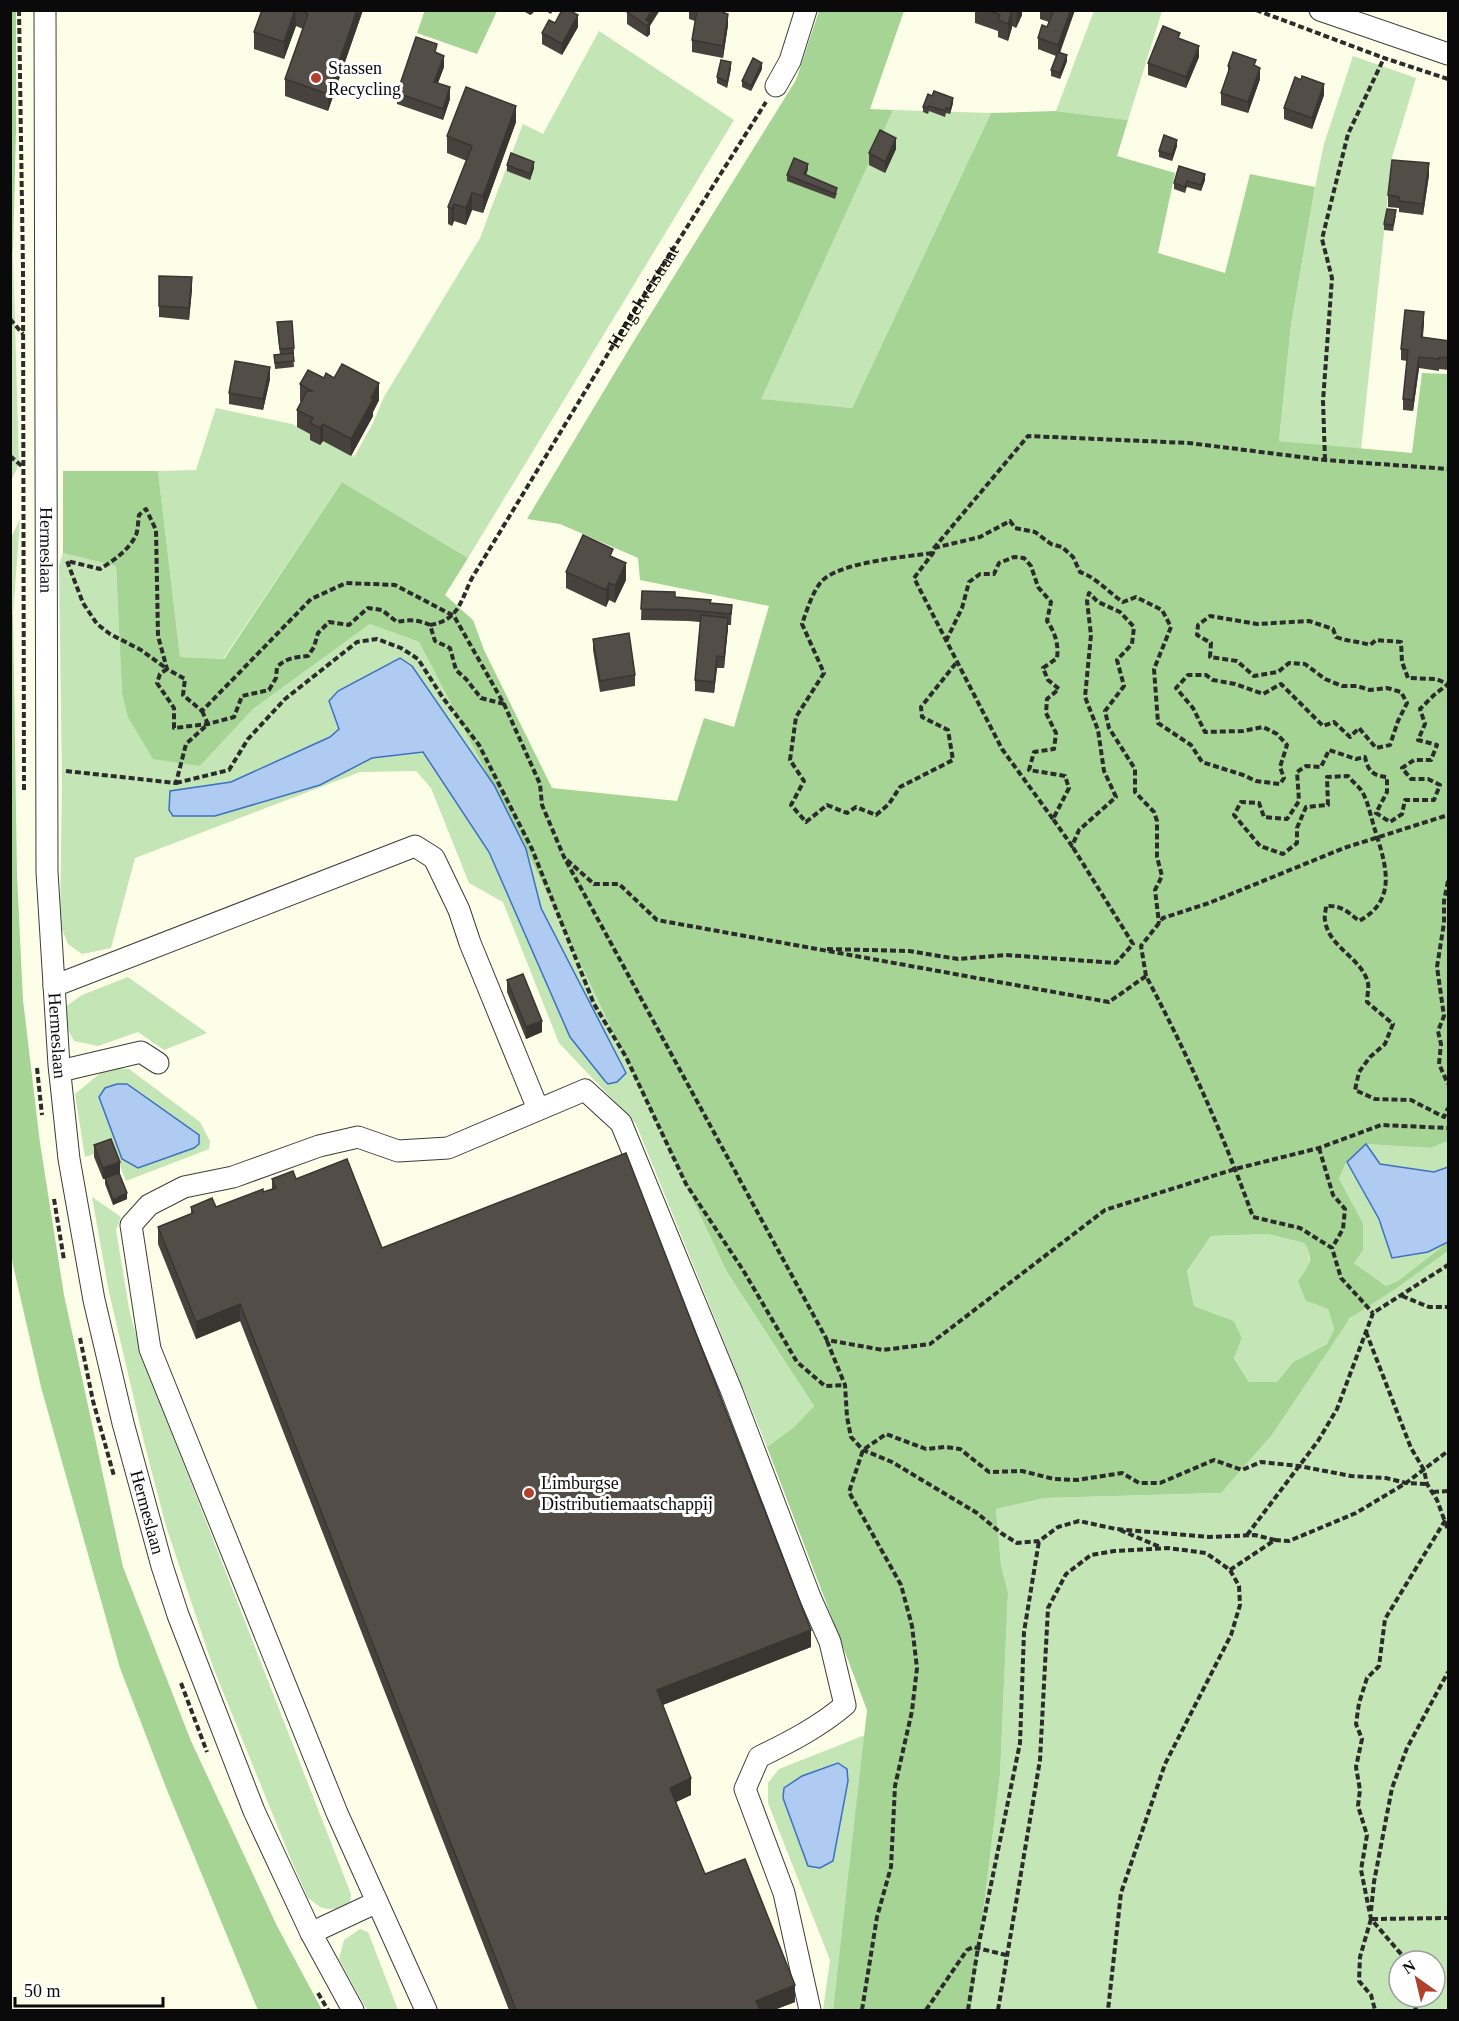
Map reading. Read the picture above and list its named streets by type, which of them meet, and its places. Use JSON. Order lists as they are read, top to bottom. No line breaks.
{"streets":{"street":["Hermeslaan"],"path":["Hengelweistraat"]},"places":["Stassen Recycling","Limburgse Distributiemaatschappij"],"scale_bar":"50 m","north":"top left"}
